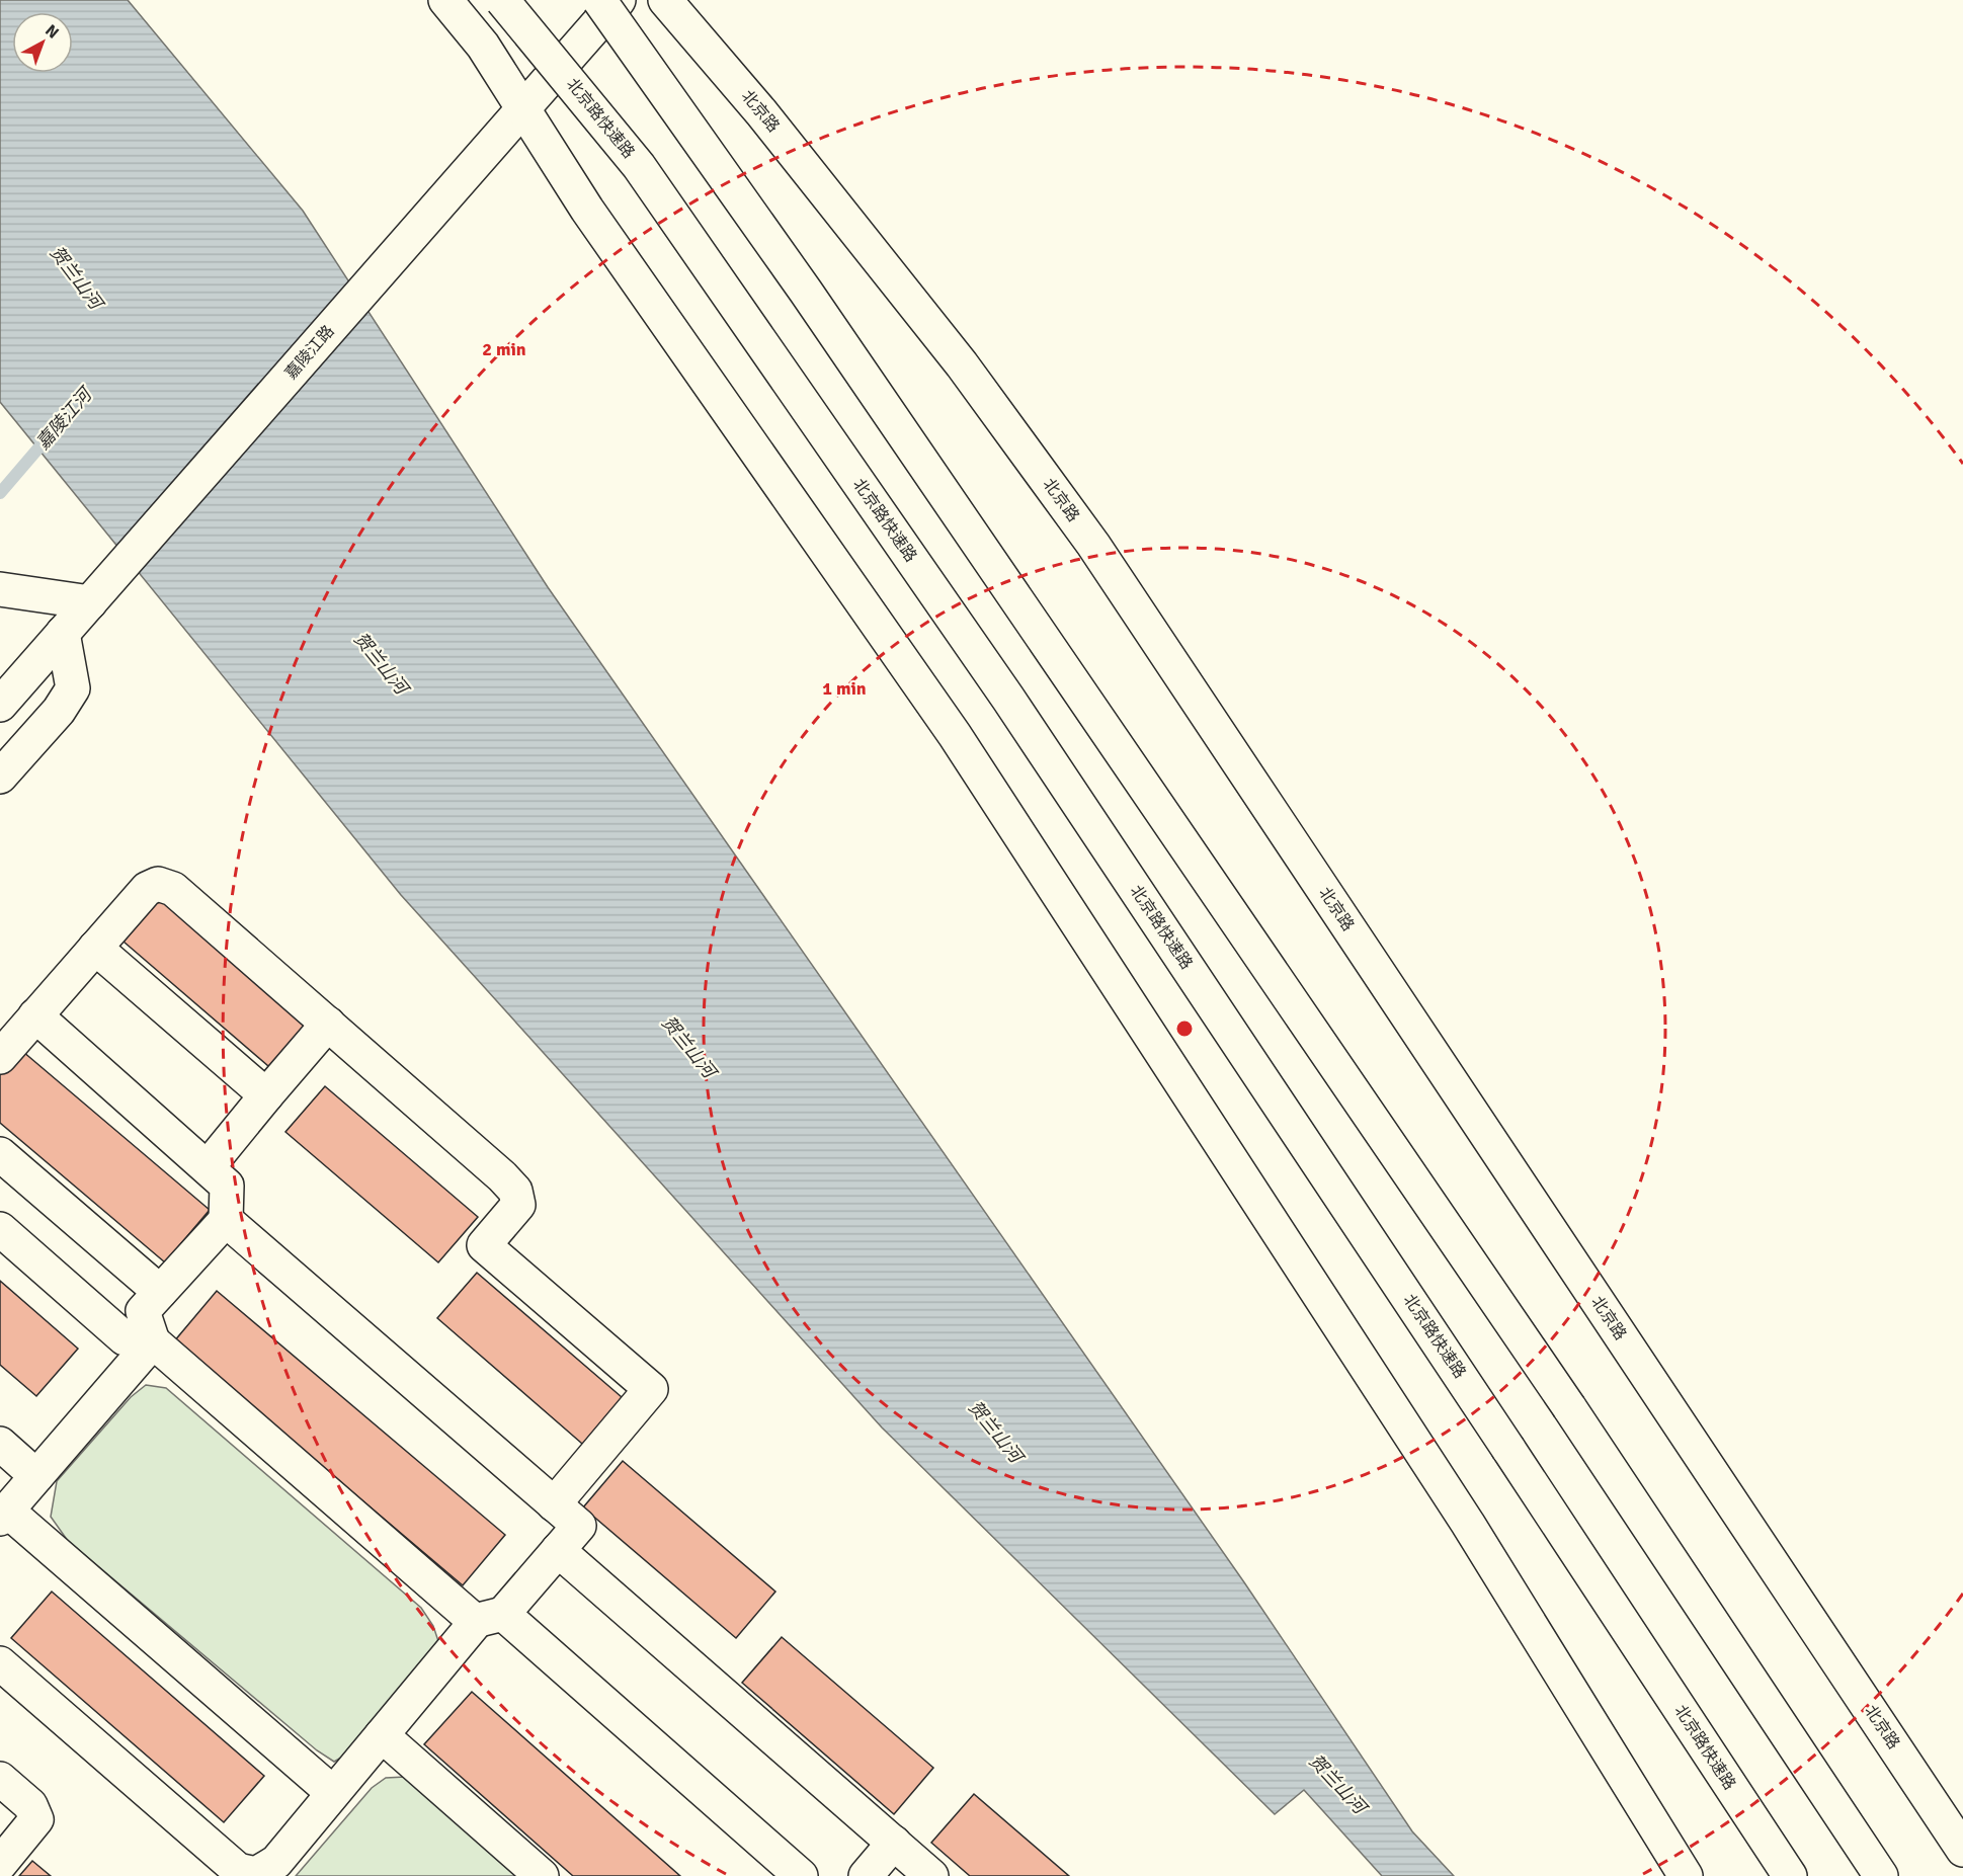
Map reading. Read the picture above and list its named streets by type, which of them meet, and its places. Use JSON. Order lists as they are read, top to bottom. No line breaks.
{"streets":{"main road":["北京路","北京路快速路","嘉陵江路"]},"water":["贺兰山河","嘉陵江河"],"north":"top right","rings":["2 min","1 min"]}
